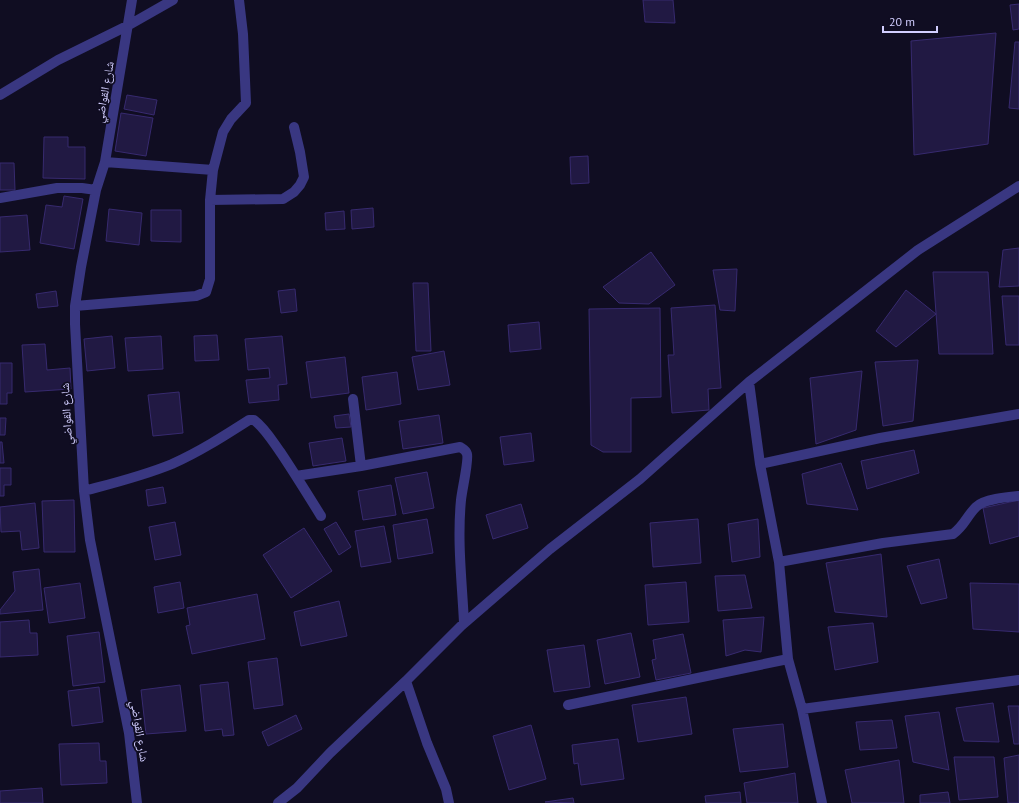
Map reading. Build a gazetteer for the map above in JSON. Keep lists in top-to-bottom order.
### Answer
{
  "streets": {
    "street": ["شارع القواضي"]
  },
  "scale_bar": "20 m"
}
